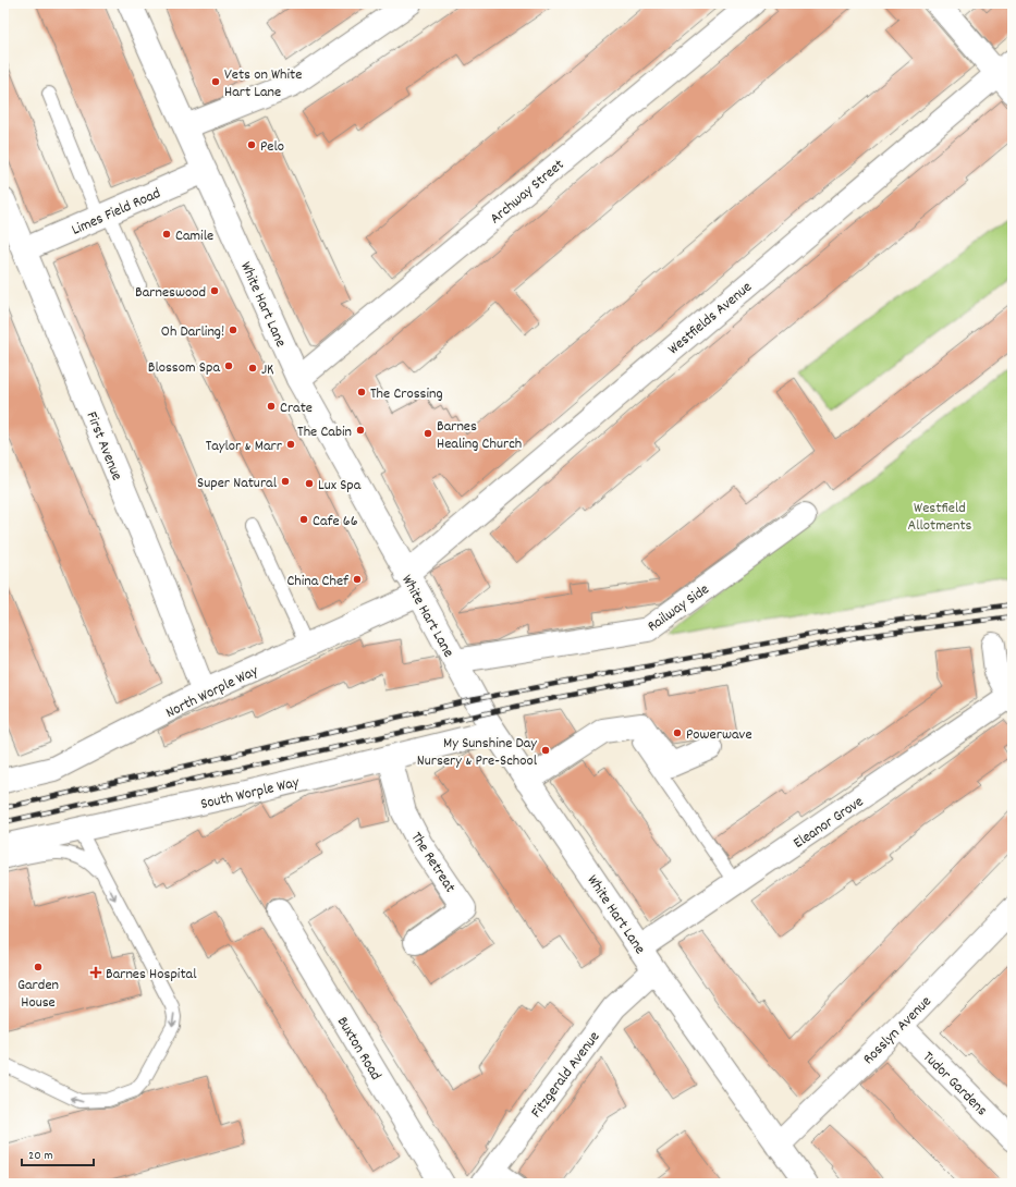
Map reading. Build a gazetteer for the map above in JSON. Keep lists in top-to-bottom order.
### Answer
{
  "streets": {
    "street": [
      "Archway Street",
      "Limes Field Road",
      "White Hart Lane",
      "Westfields Avenue",
      "First Avenue",
      "Railway Side",
      "North Worple Way",
      "South Worple Way",
      "Eleanor Grove",
      "The Retreat",
      "Rosslyn Avenue",
      "Buxton Road",
      "Fitzgerald Avenue",
      "Tudor Gardens"
    ]
  },
  "crossings": [
    ["Archway Street", "White Hart Lane"],
    ["Limes Field Road", "White Hart Lane"],
    ["Limes Field Road", "First Avenue"],
    ["White Hart Lane", "Westfields Avenue"],
    ["White Hart Lane", "Railway Side"],
    ["White Hart Lane", "North Worple Way"],
    ["White Hart Lane", "South Worple Way"],
    ["White Hart Lane", "Eleanor Grove"],
    ["White Hart Lane", "Rosslyn Avenue"],
    ["White Hart Lane", "Fitzgerald Avenue"],
    ["First Avenue", "North Worple Way"],
    ["South Worple Way", "The Retreat"],
    ["Rosslyn Avenue", "Tudor Gardens"]
  ],
  "parks": ["Westfield Allotments"],
  "places": {
    "other": [
      "Vets on White Hart Lane",
      "Pelo",
      "Camile",
      "Barneswood",
      "Oh Darling!",
      "Blossom Spa",
      "JK",
      "The Crossing",
      "Crate",
      "The Cabin",
      "Barnes Healing Church",
      "Taylor & Marr",
      "Super Natural",
      "Lux Spa",
      "Cafe 66",
      "China Chef",
      "Powerwave",
      "My Sunshine Day Nursery & Pre-School",
      "Garden House"
    ],
    "health": ["Barnes Hospital"]
  },
  "scale_bar": "20 m"
}
